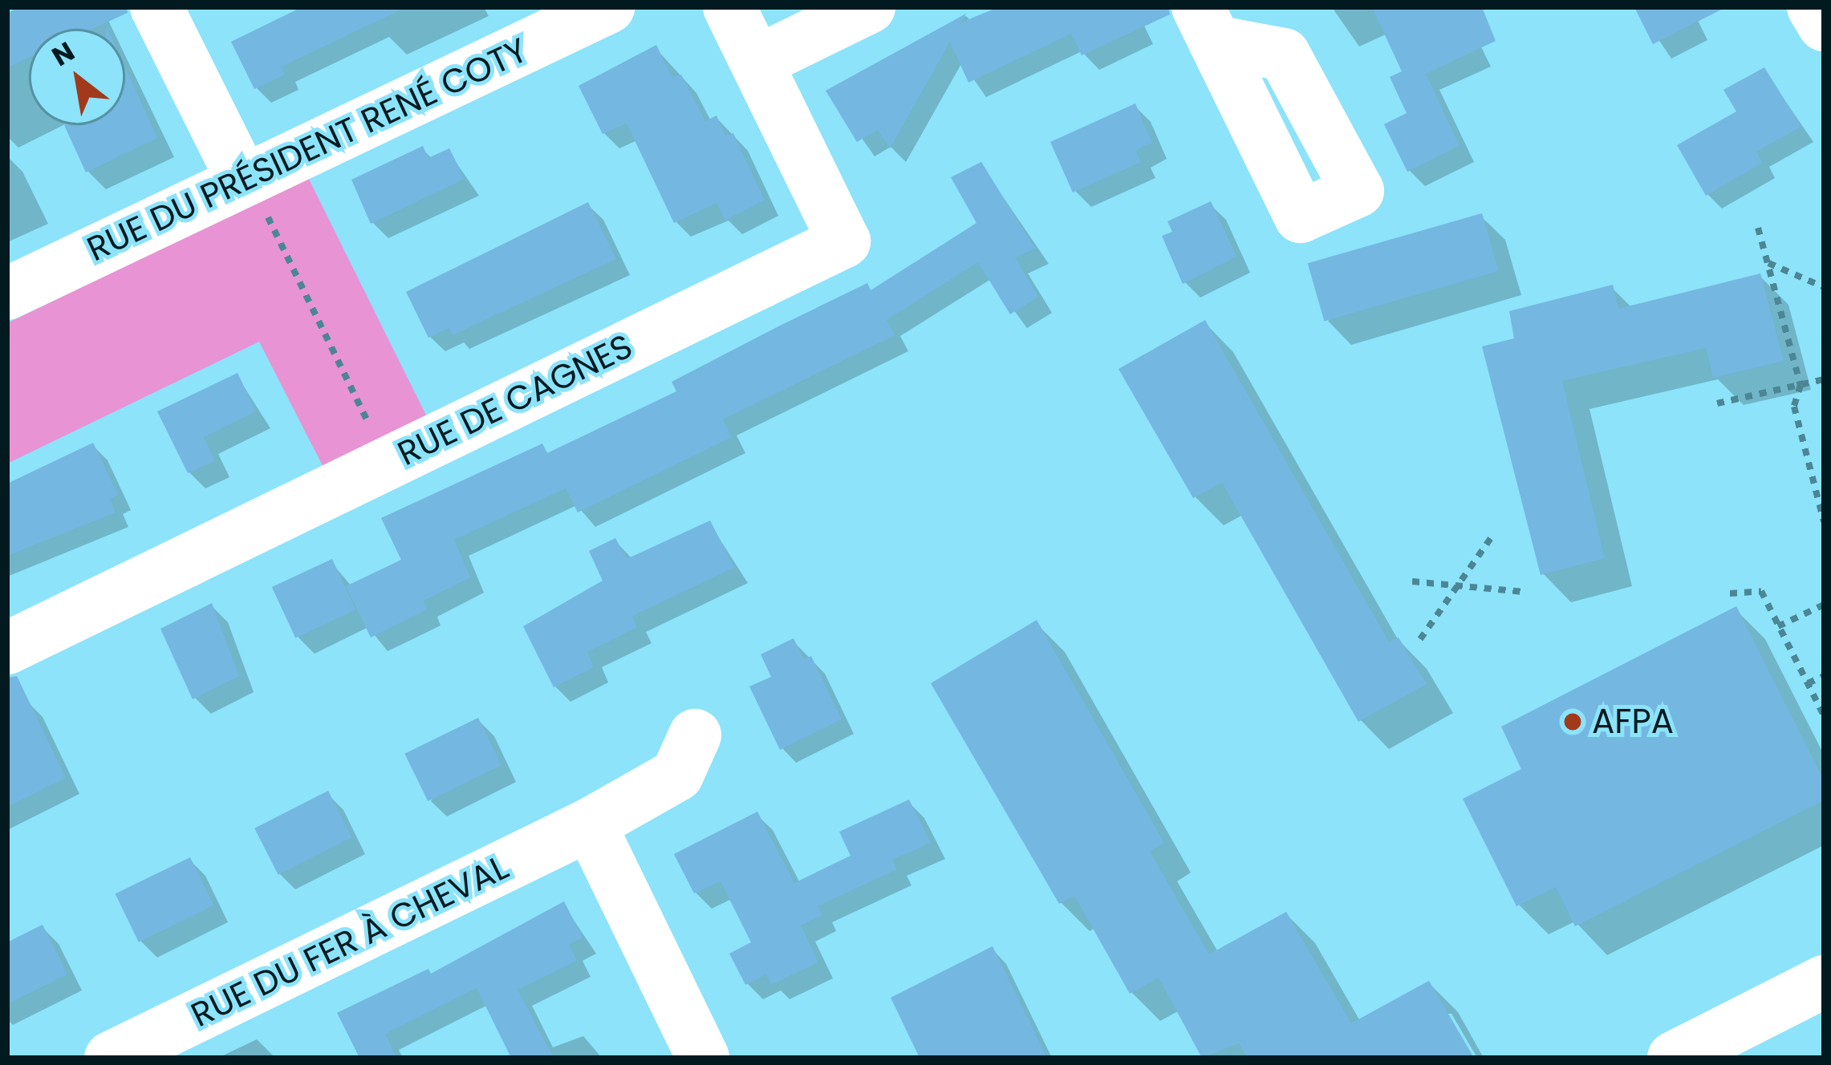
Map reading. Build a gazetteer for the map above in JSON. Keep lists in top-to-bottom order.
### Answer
{
  "streets": {
    "street": ["RUE DU PRÉSIDENT RENÉ COTY", "RUE DE CAGNES", "RUE DU FER À CHEVAL"]
  },
  "places": ["AFPA"],
  "north": "top left"
}
